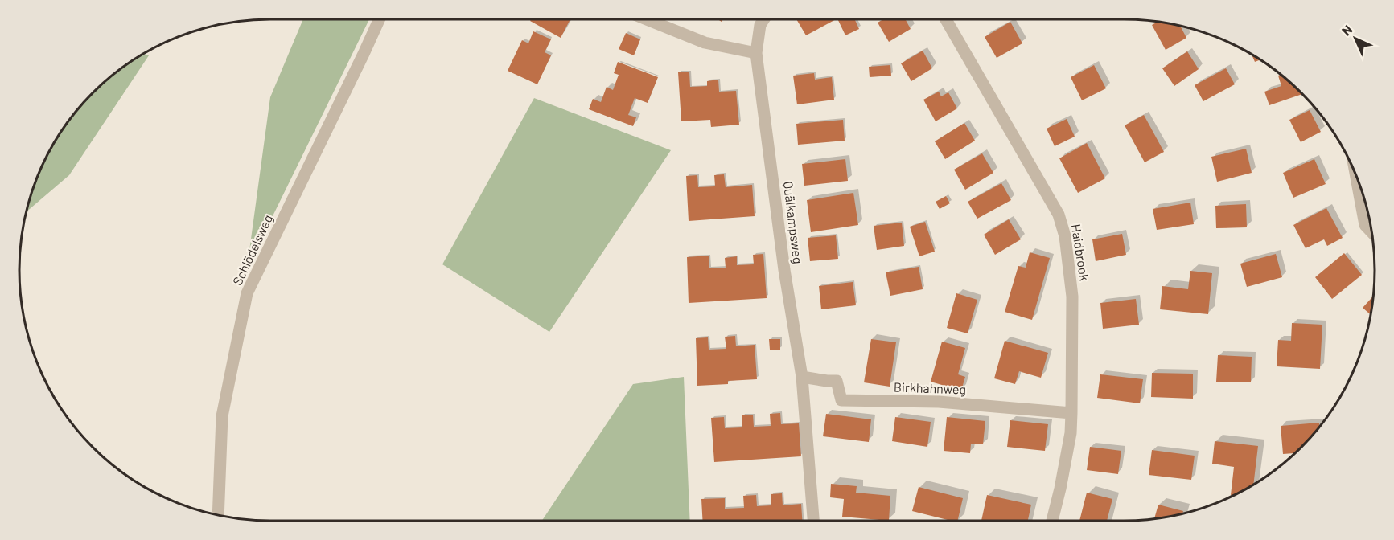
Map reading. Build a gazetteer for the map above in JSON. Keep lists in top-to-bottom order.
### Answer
{
  "streets": {
    "street": [
      "Quälkampsweg",
      "Schlödelsweg",
      "Haidbrook",
      "Birkhahnweg"
    ]
  },
  "crossings": [
    ["Quälkampsweg", "Birkhahnweg"],
    ["Haidbrook", "Birkhahnweg"]
  ],
  "north": "top left"
}
